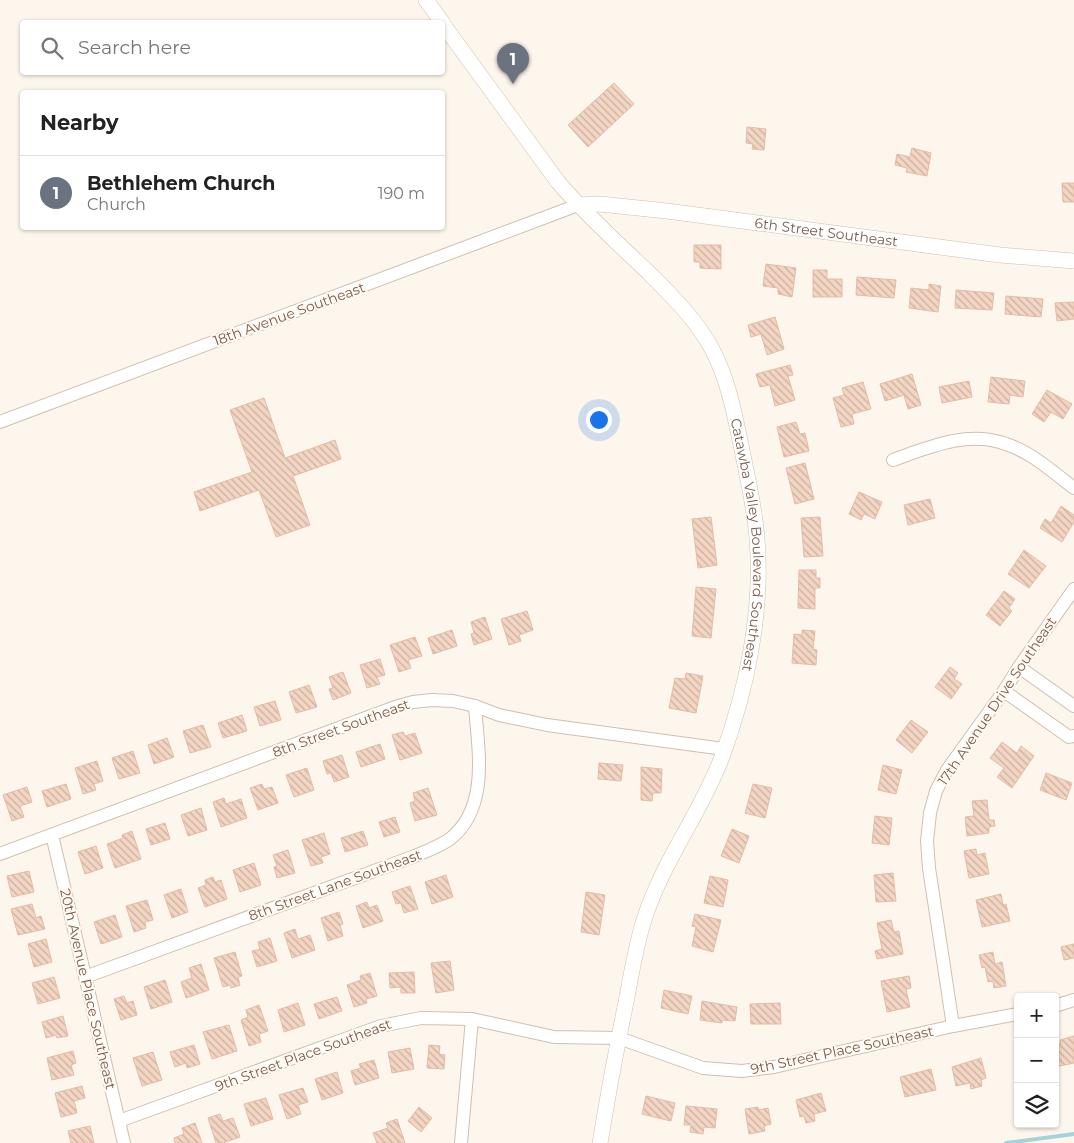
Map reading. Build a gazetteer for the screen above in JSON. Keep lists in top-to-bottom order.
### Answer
{
  "streets": {
    "street": [
      "6th Street Southeast",
      "18th Avenue Southeast",
      "Catawba Valley Boulevard Southeast",
      "17th Avenue Drive Southeast",
      "8th Street Southeast",
      "8th Street Lane Southeast",
      "20th Avenue Place Southeast",
      "9th Street Place Southeast"
    ]
  },
  "crossings": [
    ["6th Street Southeast", "18th Avenue Southeast"],
    ["6th Street Southeast", "Catawba Valley Boulevard Southeast"],
    ["18th Avenue Southeast", "Catawba Valley Boulevard Southeast"],
    ["Catawba Valley Boulevard Southeast", "8th Street Southeast"],
    ["Catawba Valley Boulevard Southeast", "9th Street Place Southeast"],
    ["17th Avenue Drive Southeast", "9th Street Place Southeast"],
    ["8th Street Southeast", "8th Street Lane Southeast"],
    ["8th Street Southeast", "20th Avenue Place Southeast"],
    ["8th Street Lane Southeast", "20th Avenue Place Southeast"],
    ["20th Avenue Place Southeast", "9th Street Place Southeast"]
  ],
  "page": {
    "search": "Search here",
    "pins": "1",
    "heading": "Nearby",
    "list": [
      {
        "mark": "1",
        "name": "Bethlehem Church",
        "note": "Church",
        "value": "190 m"
      }
    ],
    "map_buttons": ["+", "−"]
  }
}
